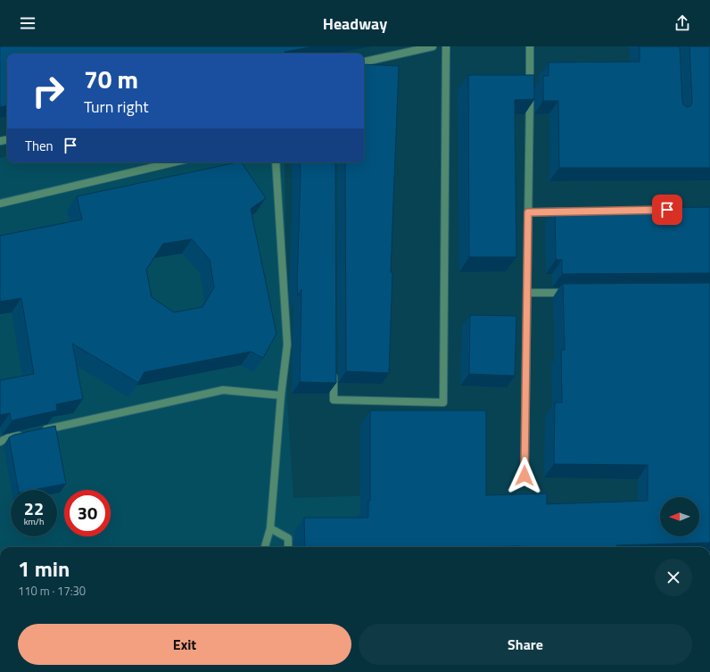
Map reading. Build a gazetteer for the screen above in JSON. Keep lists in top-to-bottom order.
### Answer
{
  "north": "left",
  "page": {
    "header": "Headway",
    "turn": ["70 m", "Turn right"],
    "then": "Then",
    "speed": "22 km/h",
    "limit": "30",
    "heading": ["1 min", "110 m · 17:30"],
    "buttons": ["Exit", "Share"]
  }
}
